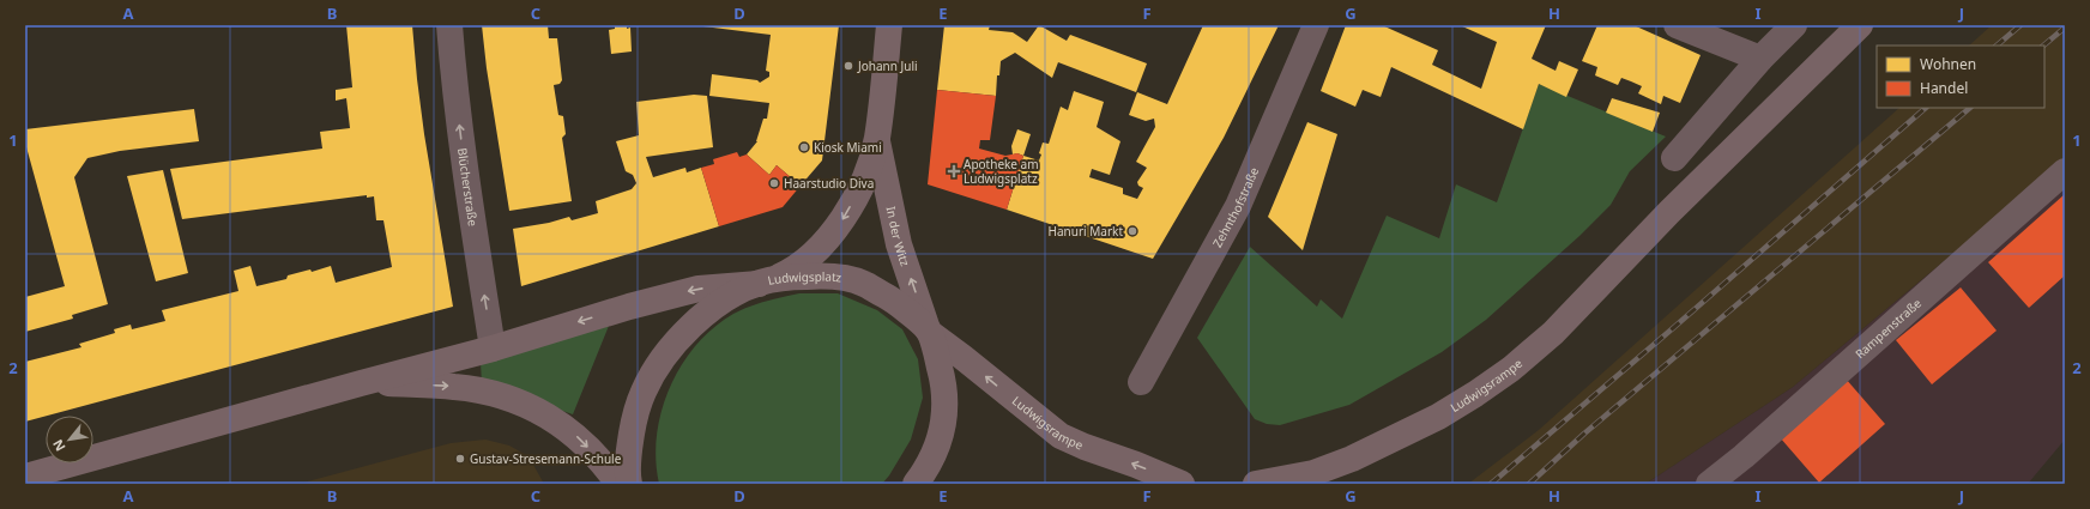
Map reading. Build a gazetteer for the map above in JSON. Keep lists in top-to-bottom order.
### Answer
{
  "streets": {
    "main road": ["In der Witz", "Ludwigsplatz", "Ludwigsrampe"],
    "street": ["Blücherstraße", "Zehnthofstraße", "Rampenstraße"]
  },
  "crossings": [
    ["In der Witz", "Ludwigsplatz"],
    ["In der Witz", "Ludwigsrampe"],
    ["Ludwigsplatz", "Ludwigsrampe"]
  ],
  "one_way": ["Blücherstraße"],
  "places": {
    "other": [
      "Johann Juli",
      "Kiosk Miami",
      "Haarstudio Diva",
      "Hanuri Markt",
      "Gustav-Stresemann-Schule"
    ],
    "health": ["Apotheke am Ludwigsplatz"]
  },
  "legend": ["Wohnen", "Handel"],
  "north": "bottom left",
  "grid": {
    "columns": [
      "A",
      "B",
      "C",
      "D",
      "E",
      "F",
      "G",
      "H",
      "I",
      "J"
    ],
    "rows": ["1", "2"]
  }
}
